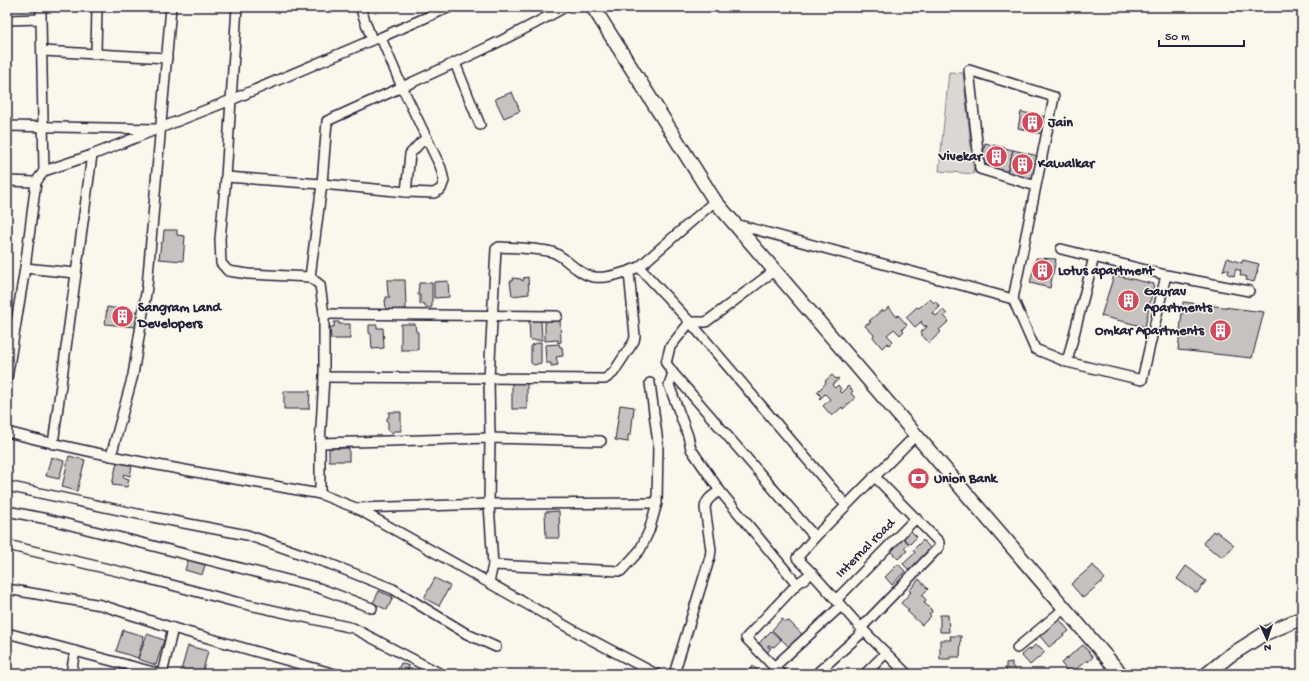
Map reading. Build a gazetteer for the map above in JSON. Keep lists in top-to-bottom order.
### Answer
{
  "streets": {
    "street": ["Internal road"]
  },
  "places": {
    "building": [
      "Jain",
      "Vivekar",
      "Kawalkar",
      "Lotus apartment",
      "Gaurav Apartments",
      "Sangram Land Developers",
      "Omkar Apartments"
    ],
    "bank": ["Union Bank"]
  },
  "scale_bar": "50 m",
  "north": "bottom"
}
